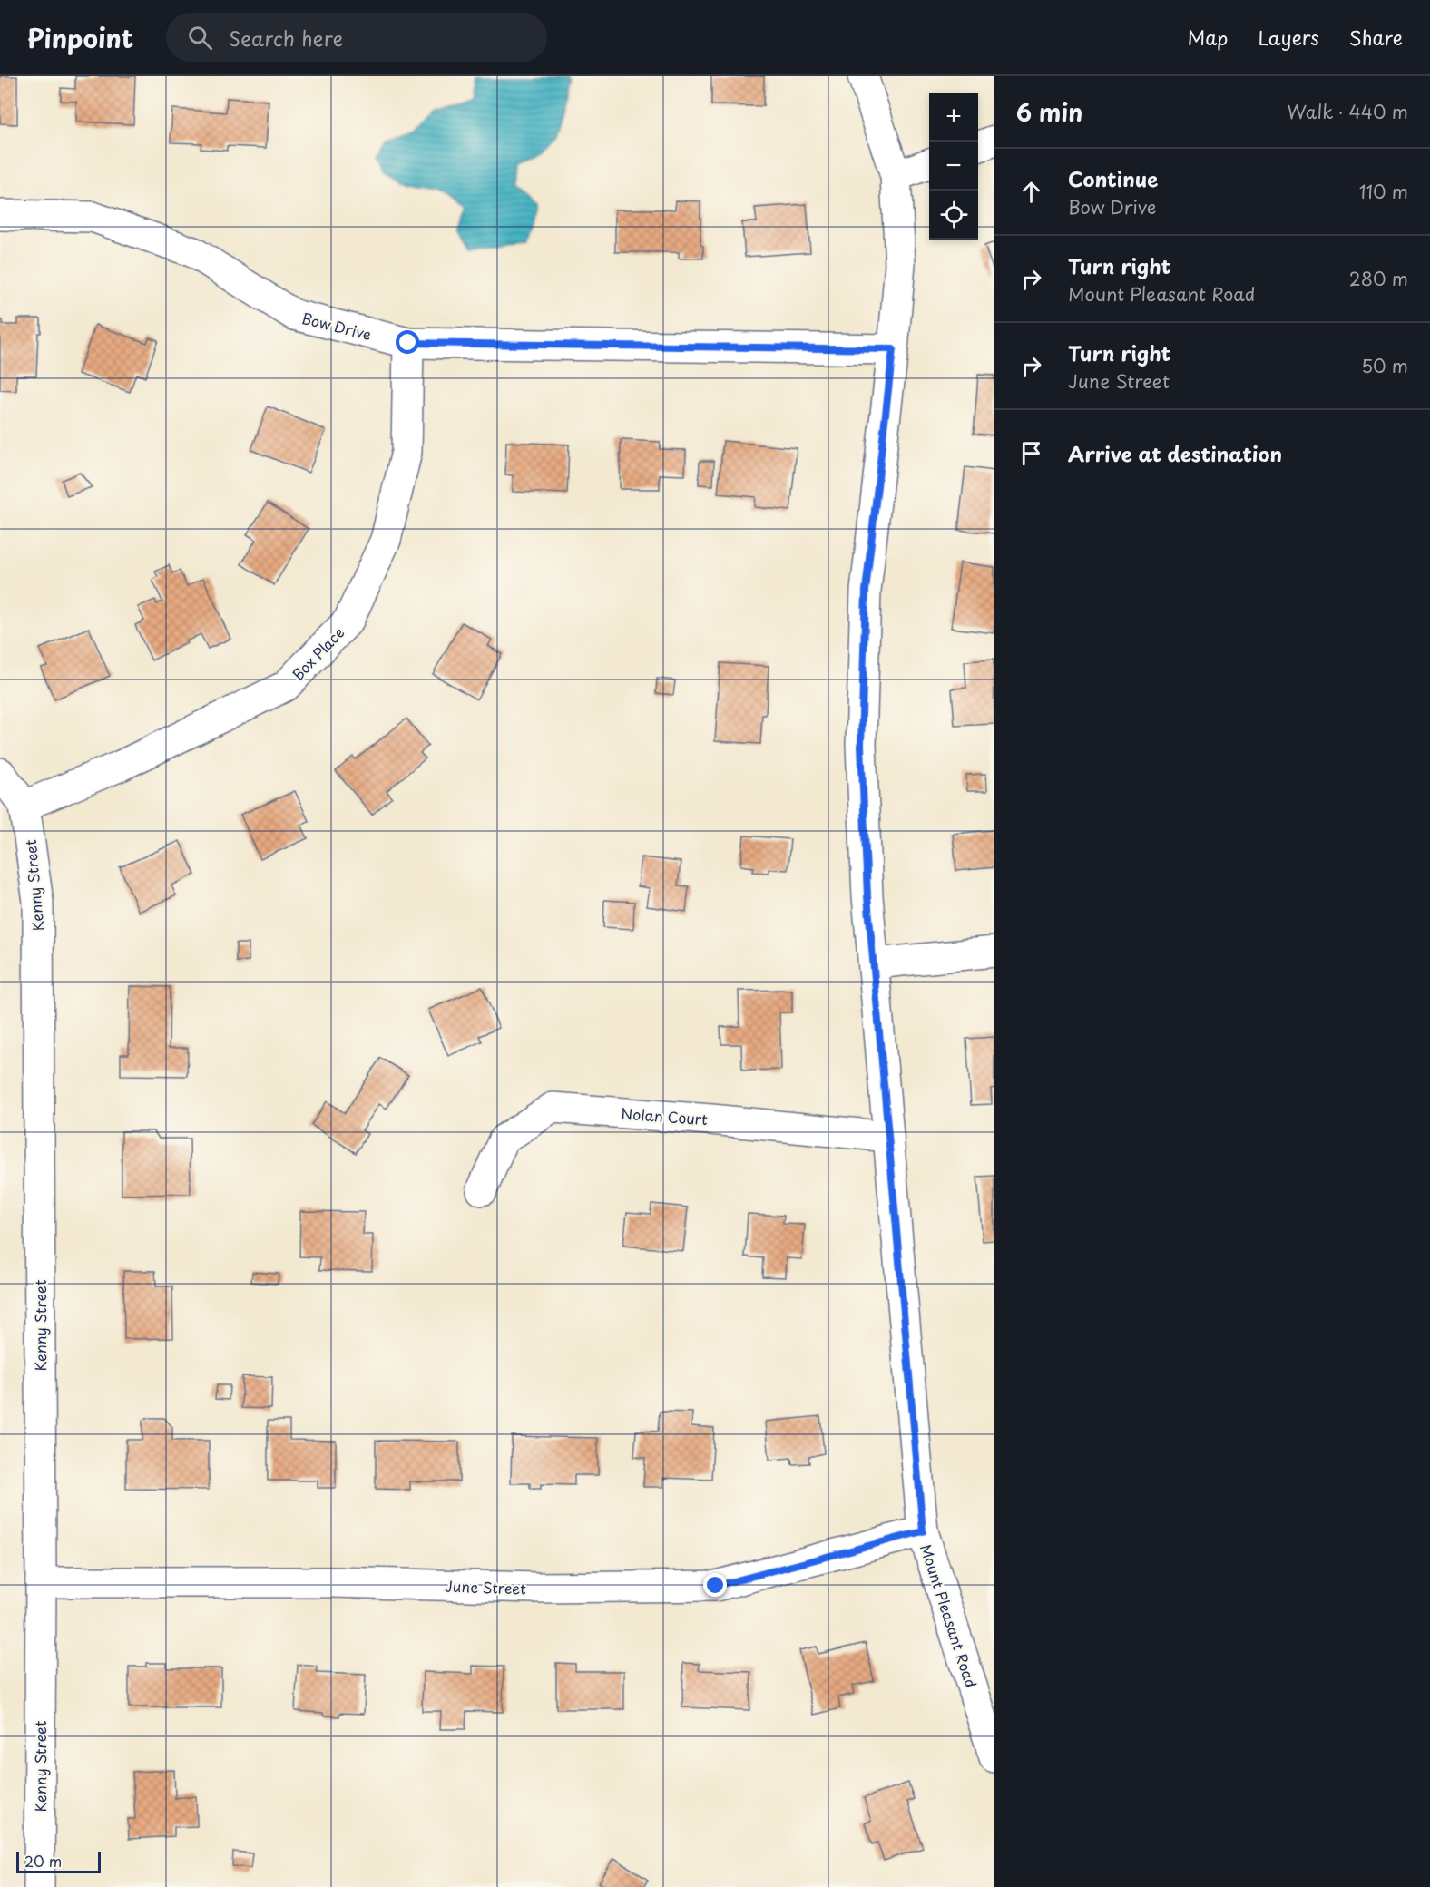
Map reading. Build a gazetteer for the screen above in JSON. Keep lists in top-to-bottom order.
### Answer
{
  "streets": {
    "street": [
      "Bow Drive",
      "Box Place",
      "Kenny Street",
      "Nolan Court",
      "June Street",
      "Mount Pleasant Road"
    ]
  },
  "crossings": [
    ["Bow Drive", "Box Place"],
    ["Bow Drive", "Mount Pleasant Road"],
    ["Box Place", "Kenny Street"],
    ["Kenny Street", "June Street"],
    ["Nolan Court", "Mount Pleasant Road"],
    ["June Street", "Mount Pleasant Road"]
  ],
  "scale_bar": "20 m",
  "page": {
    "header": "Pinpoint",
    "search": "Search here",
    "nav": ["Map", "Layers", "Share"],
    "heading": ["6 min", "Walk · 440 m"],
    "map_buttons": ["+", "−"],
    "list": [
      ["Continue", "Bow Drive", "110 m"],
      ["Turn right", "Mount Pleasant Road", "280 m"],
      ["Turn right", "June Street", "50 m"],
      "Arrive at destination"
    ],
    "scale": "20 m"
  }
}
